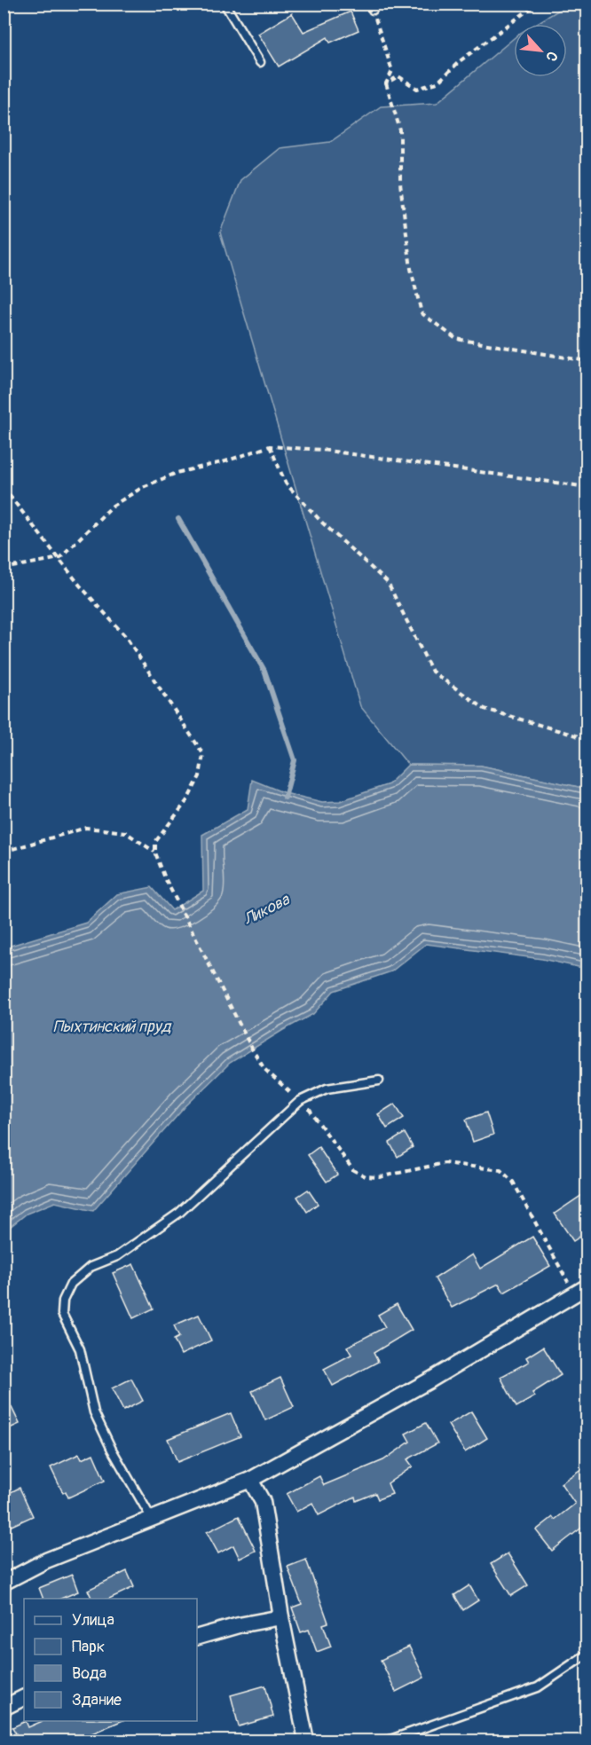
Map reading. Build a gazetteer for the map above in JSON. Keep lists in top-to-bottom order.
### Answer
{
  "water": ["Ликова", "Пыхтинский пруд"],
  "legend": [
    "Улица",
    "Парк",
    "Вода",
    "Здание"
  ],
  "north": "bottom right"
}
